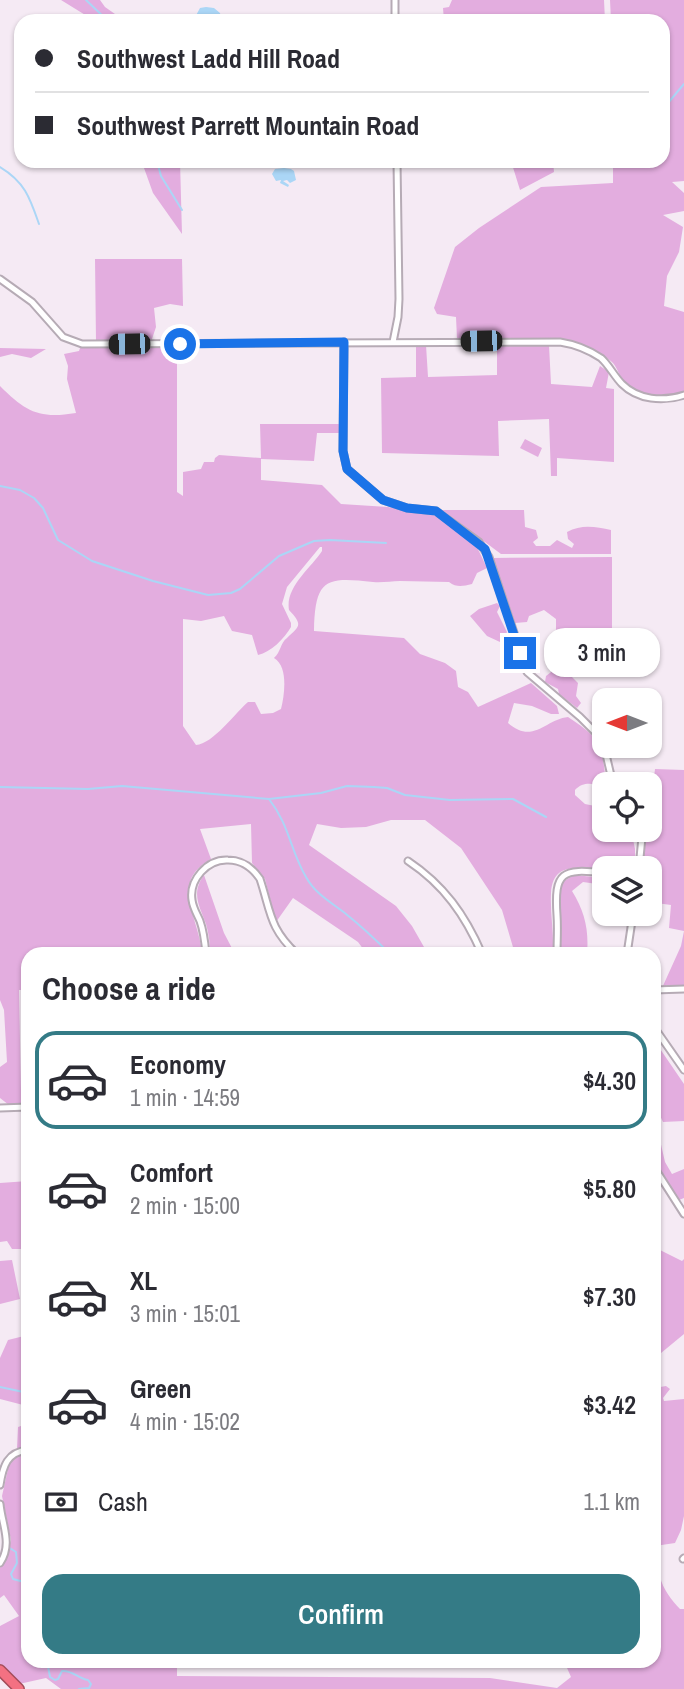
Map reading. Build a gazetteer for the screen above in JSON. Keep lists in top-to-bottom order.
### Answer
{
  "north": "left",
  "page": {
    "banner": ["Southwest Ladd Hill Road", "Southwest Parrett Mountain Road"],
    "bubble": "3 min",
    "heading": "Choose a ride",
    "list": [
      {
        "name": "Economy",
        "note": "1 min · 14:59",
        "value": "$4.30"
      },
      {
        "name": "Comfort",
        "note": "2 min · 15:00",
        "value": "$5.80"
      },
      {
        "name": "XL",
        "note": "3 min · 15:01",
        "value": "$7.30"
      },
      {
        "name": "Green",
        "note": "4 min · 15:02",
        "value": "$3.42"
      }
    ],
    "pay": ["Cash", "1.1 km"],
    "buttons": "Confirm"
  }
}
